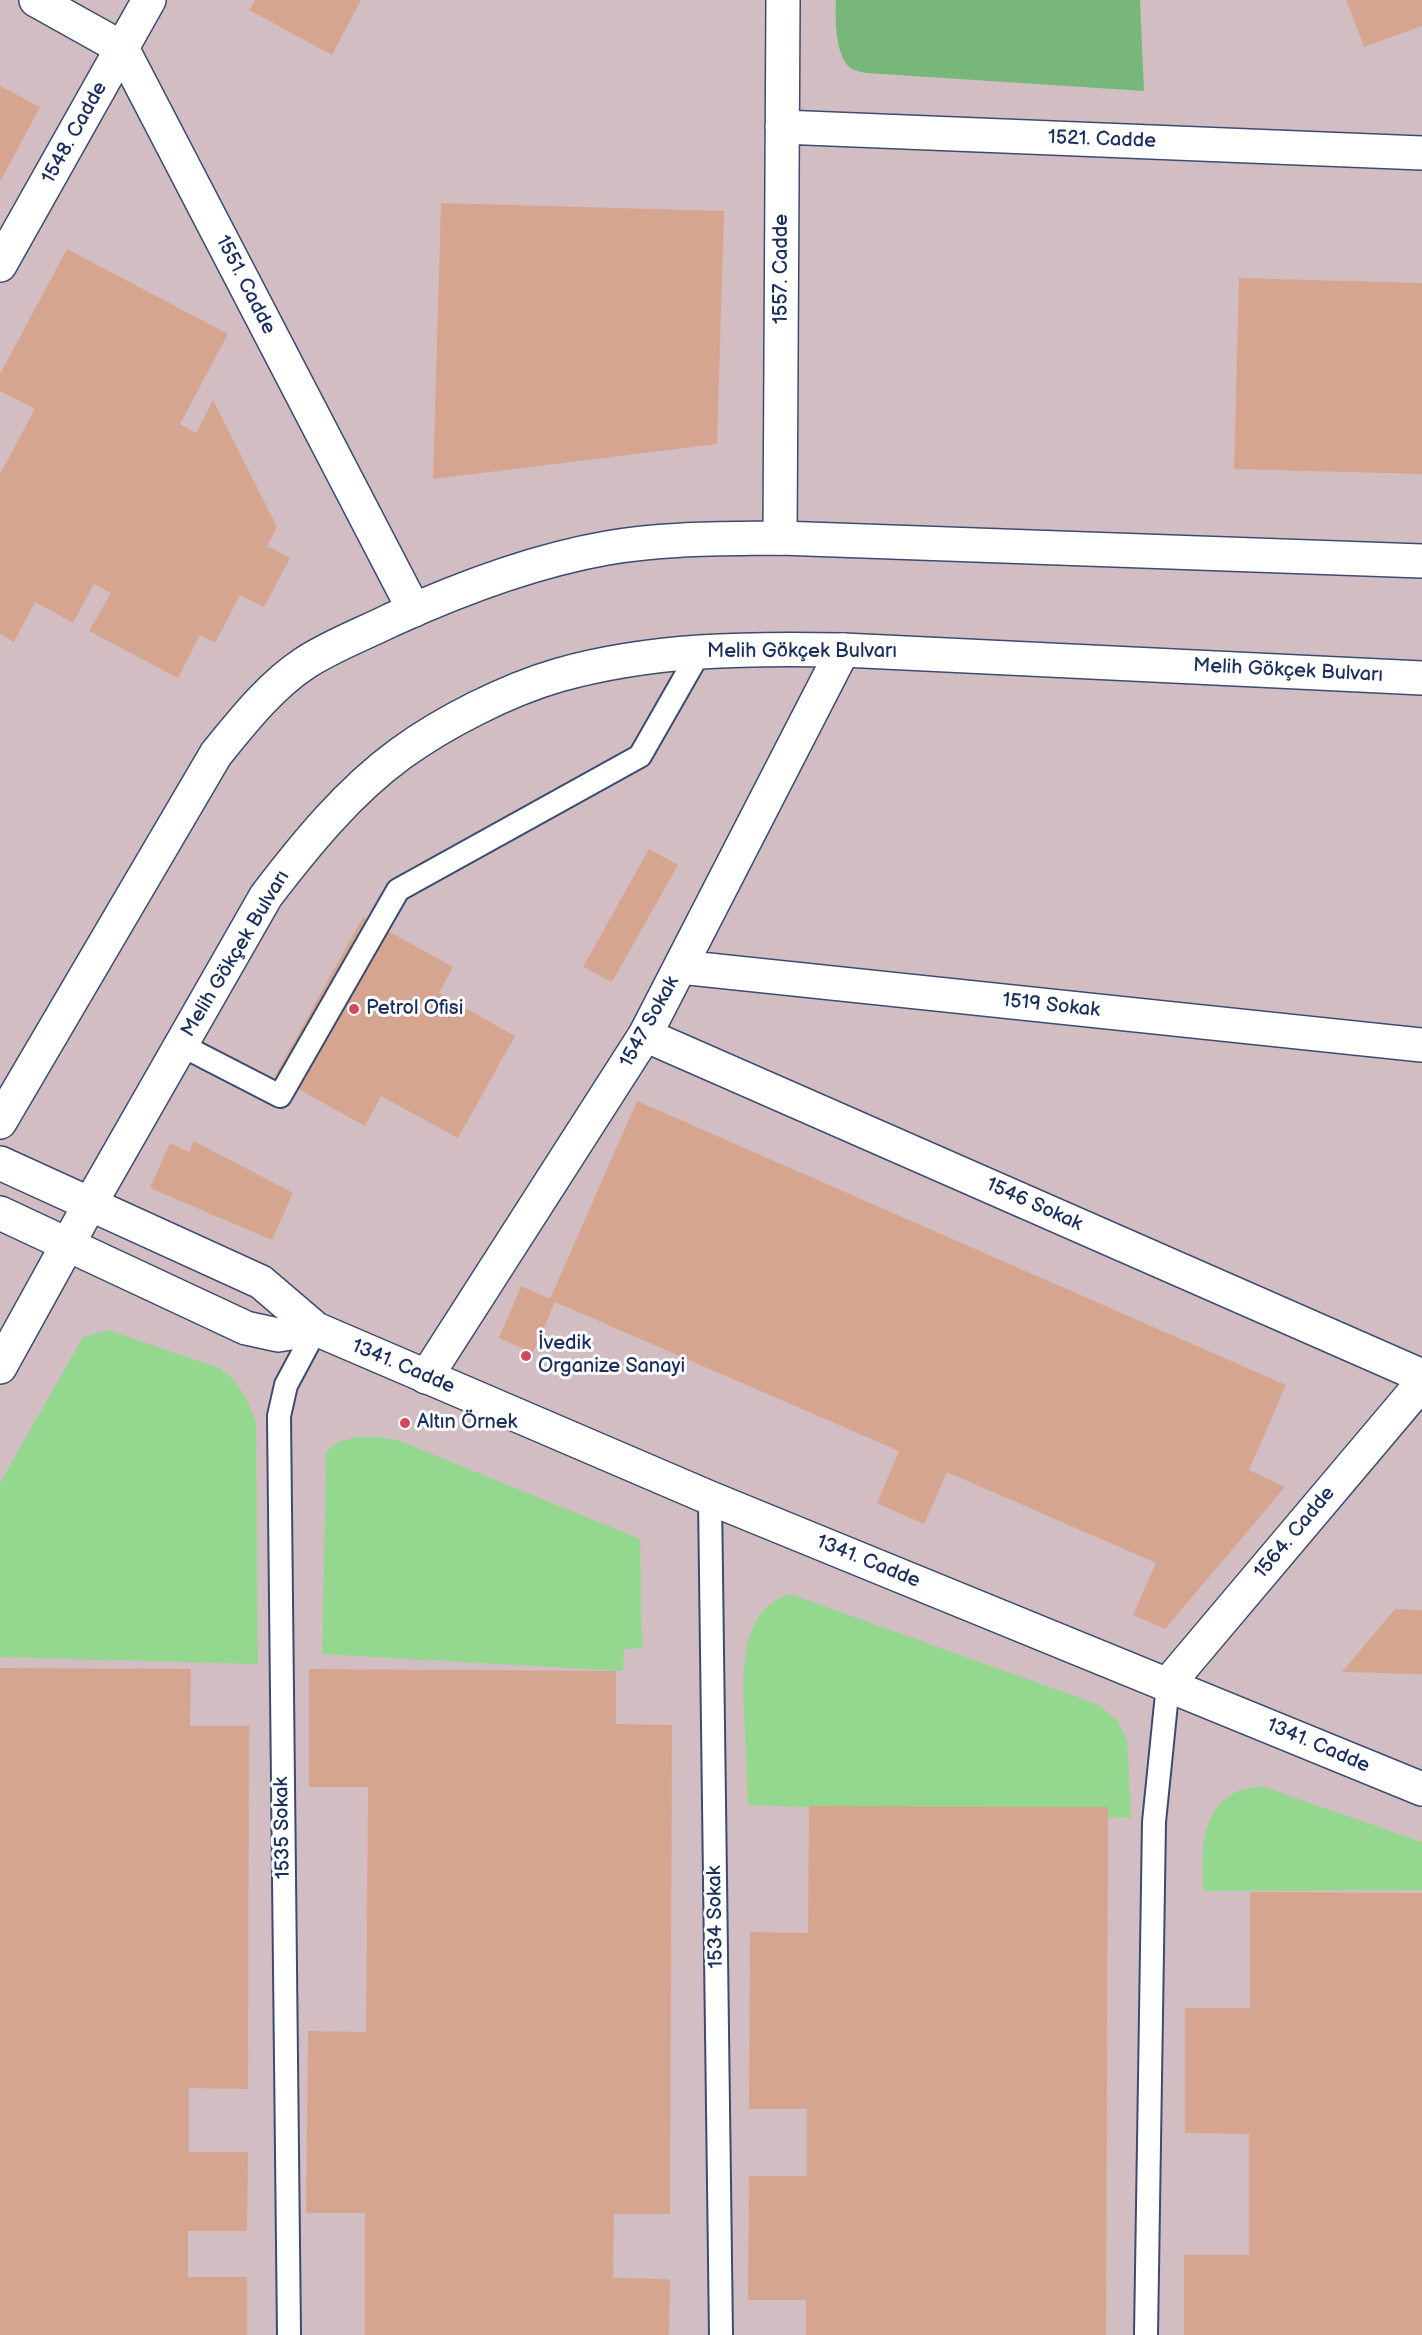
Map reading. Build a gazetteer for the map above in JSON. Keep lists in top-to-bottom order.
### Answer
{
  "streets": {
    "street": [
      "1548. Cadde",
      "1521. Cadde",
      "1557. Cadde",
      "1551. Cadde",
      "Melih Gökçek Bulvarı",
      "1519 Sokak",
      "1547 Sokak",
      "1546 Sokak",
      "1341. Cadde",
      "1564. Cadde"
    ],
    "lane": ["1535 Sokak", "1534 Sokak"]
  },
  "crossings": [
    ["1548. Cadde", "1551. Cadde"],
    ["1521. Cadde", "1557. Cadde"],
    ["Melih Gökçek Bulvarı", "1547 Sokak"],
    ["Melih Gökçek Bulvarı", "1341. Cadde"],
    ["1519 Sokak", "1547 Sokak"],
    ["1547 Sokak", "1546 Sokak"],
    ["1547 Sokak", "1341. Cadde"],
    ["1341. Cadde", "1564. Cadde"],
    ["1341. Cadde", "1535 Sokak"],
    ["1341. Cadde", "1534 Sokak"]
  ],
  "places": ["Petrol Ofisi", "İvedik Organize Sanayi", "Altın Örnek"]
}
